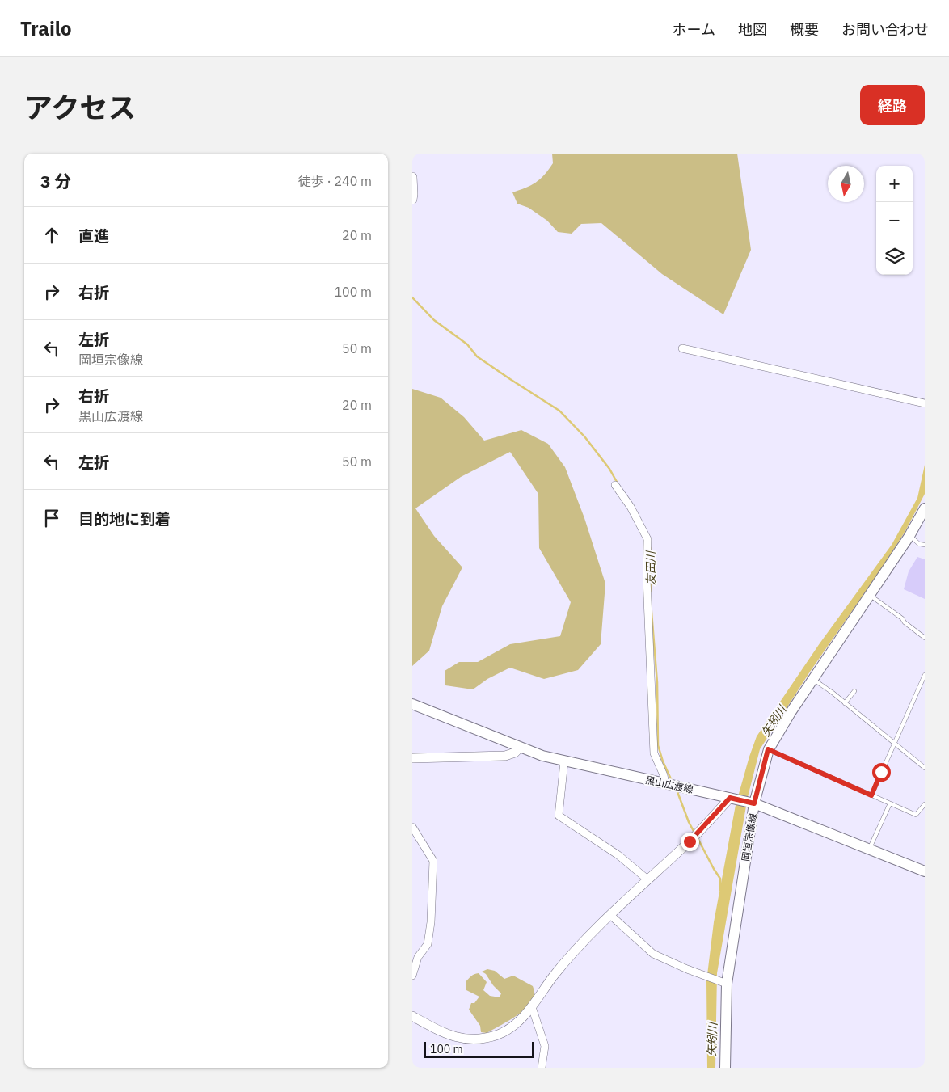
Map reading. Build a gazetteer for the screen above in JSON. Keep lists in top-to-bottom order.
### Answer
{
  "streets": {
    "main road": ["黒山広渡線", "岡垣宗像線"]
  },
  "crossings": [
    ["黒山広渡線", "岡垣宗像線"]
  ],
  "water": ["友田川", "矢矧川"],
  "scale_bar": "100 m",
  "north": "bottom",
  "page": {
    "header": "Trailo",
    "nav": [
      "ホーム",
      "地図",
      "概要",
      "お問い合わせ"
    ],
    "title": "アクセス",
    "buttons": "経路",
    "heading": ["3 分", "徒歩 · 240 m"],
    "map_buttons": ["+", "−"],
    "list": [
      ["直進", "20 m"],
      ["右折", "100 m"],
      ["左折", "岡垣宗像線", "50 m"],
      ["右折", "黒山広渡線", "20 m"],
      ["左折", "50 m"],
      "目的地に到着"
    ],
    "scale": "100 m"
  }
}
